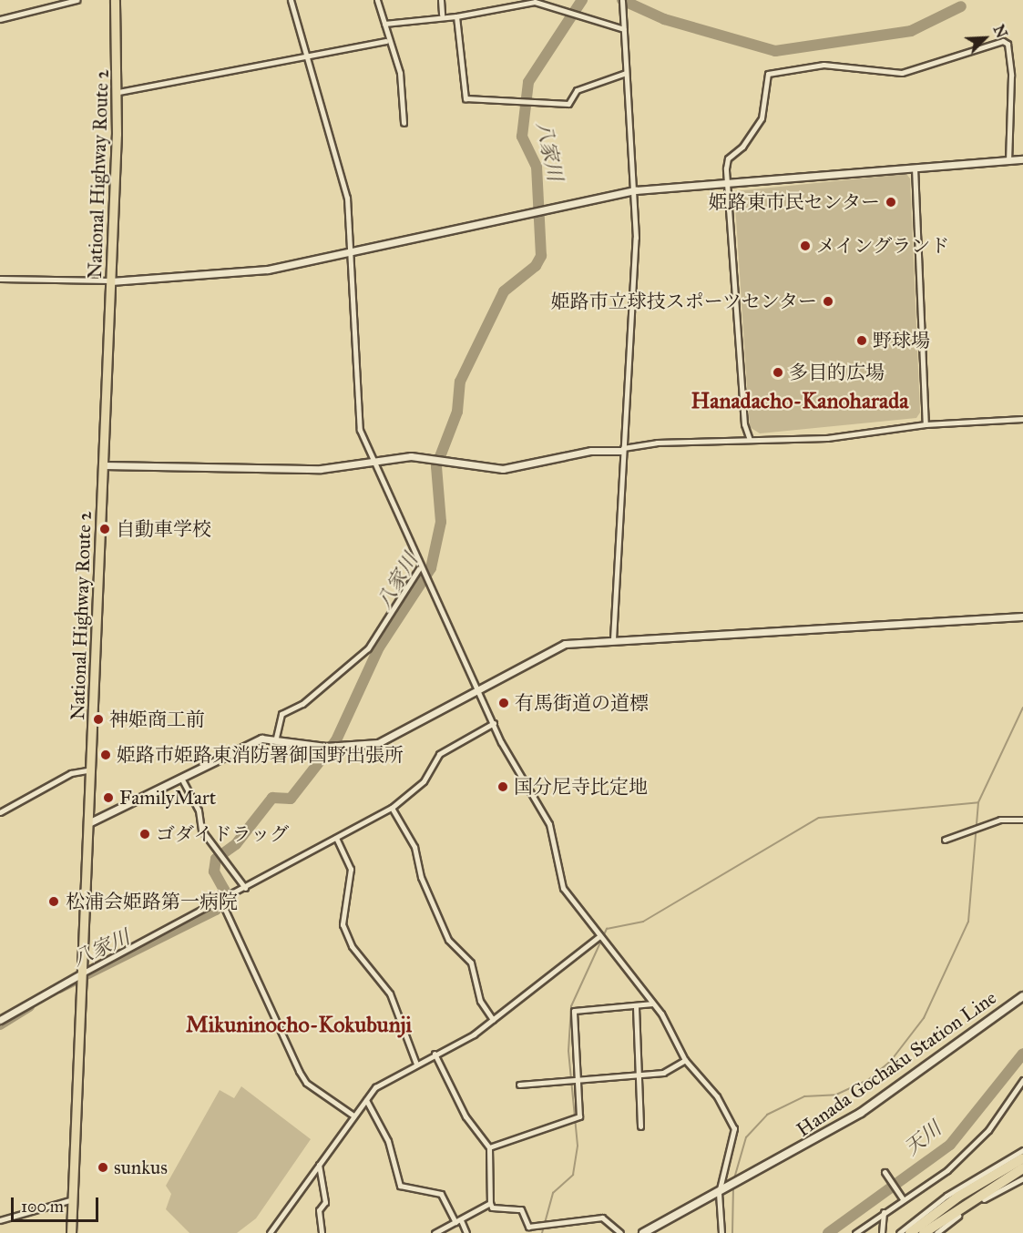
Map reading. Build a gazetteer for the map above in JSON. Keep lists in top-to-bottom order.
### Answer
{
  "streets": {
    "highway": ["National Highway Route 2"],
    "main road": ["Hanada Gochaku Station Line"]
  },
  "districts": ["Hanadacho-Kanoharada", "Mikuninocho-Kokubunji"],
  "water": ["八家川", "天川"],
  "places": [
    "姫路東市民センター",
    "メイングランド",
    "姫路市立球技スポーツセンター",
    "野球場",
    "多目的広場",
    "自動車学校",
    "有馬街道の道標",
    "神姫商工前",
    "姫路市姫路東消防署御国野出張所",
    "国分尼寺比定地",
    "FamilyMart",
    "ゴダイドラッグ",
    "松浦会姫路第一病院",
    "sunkus"
  ],
  "scale_bar": "100 m",
  "north": "top right"
}
